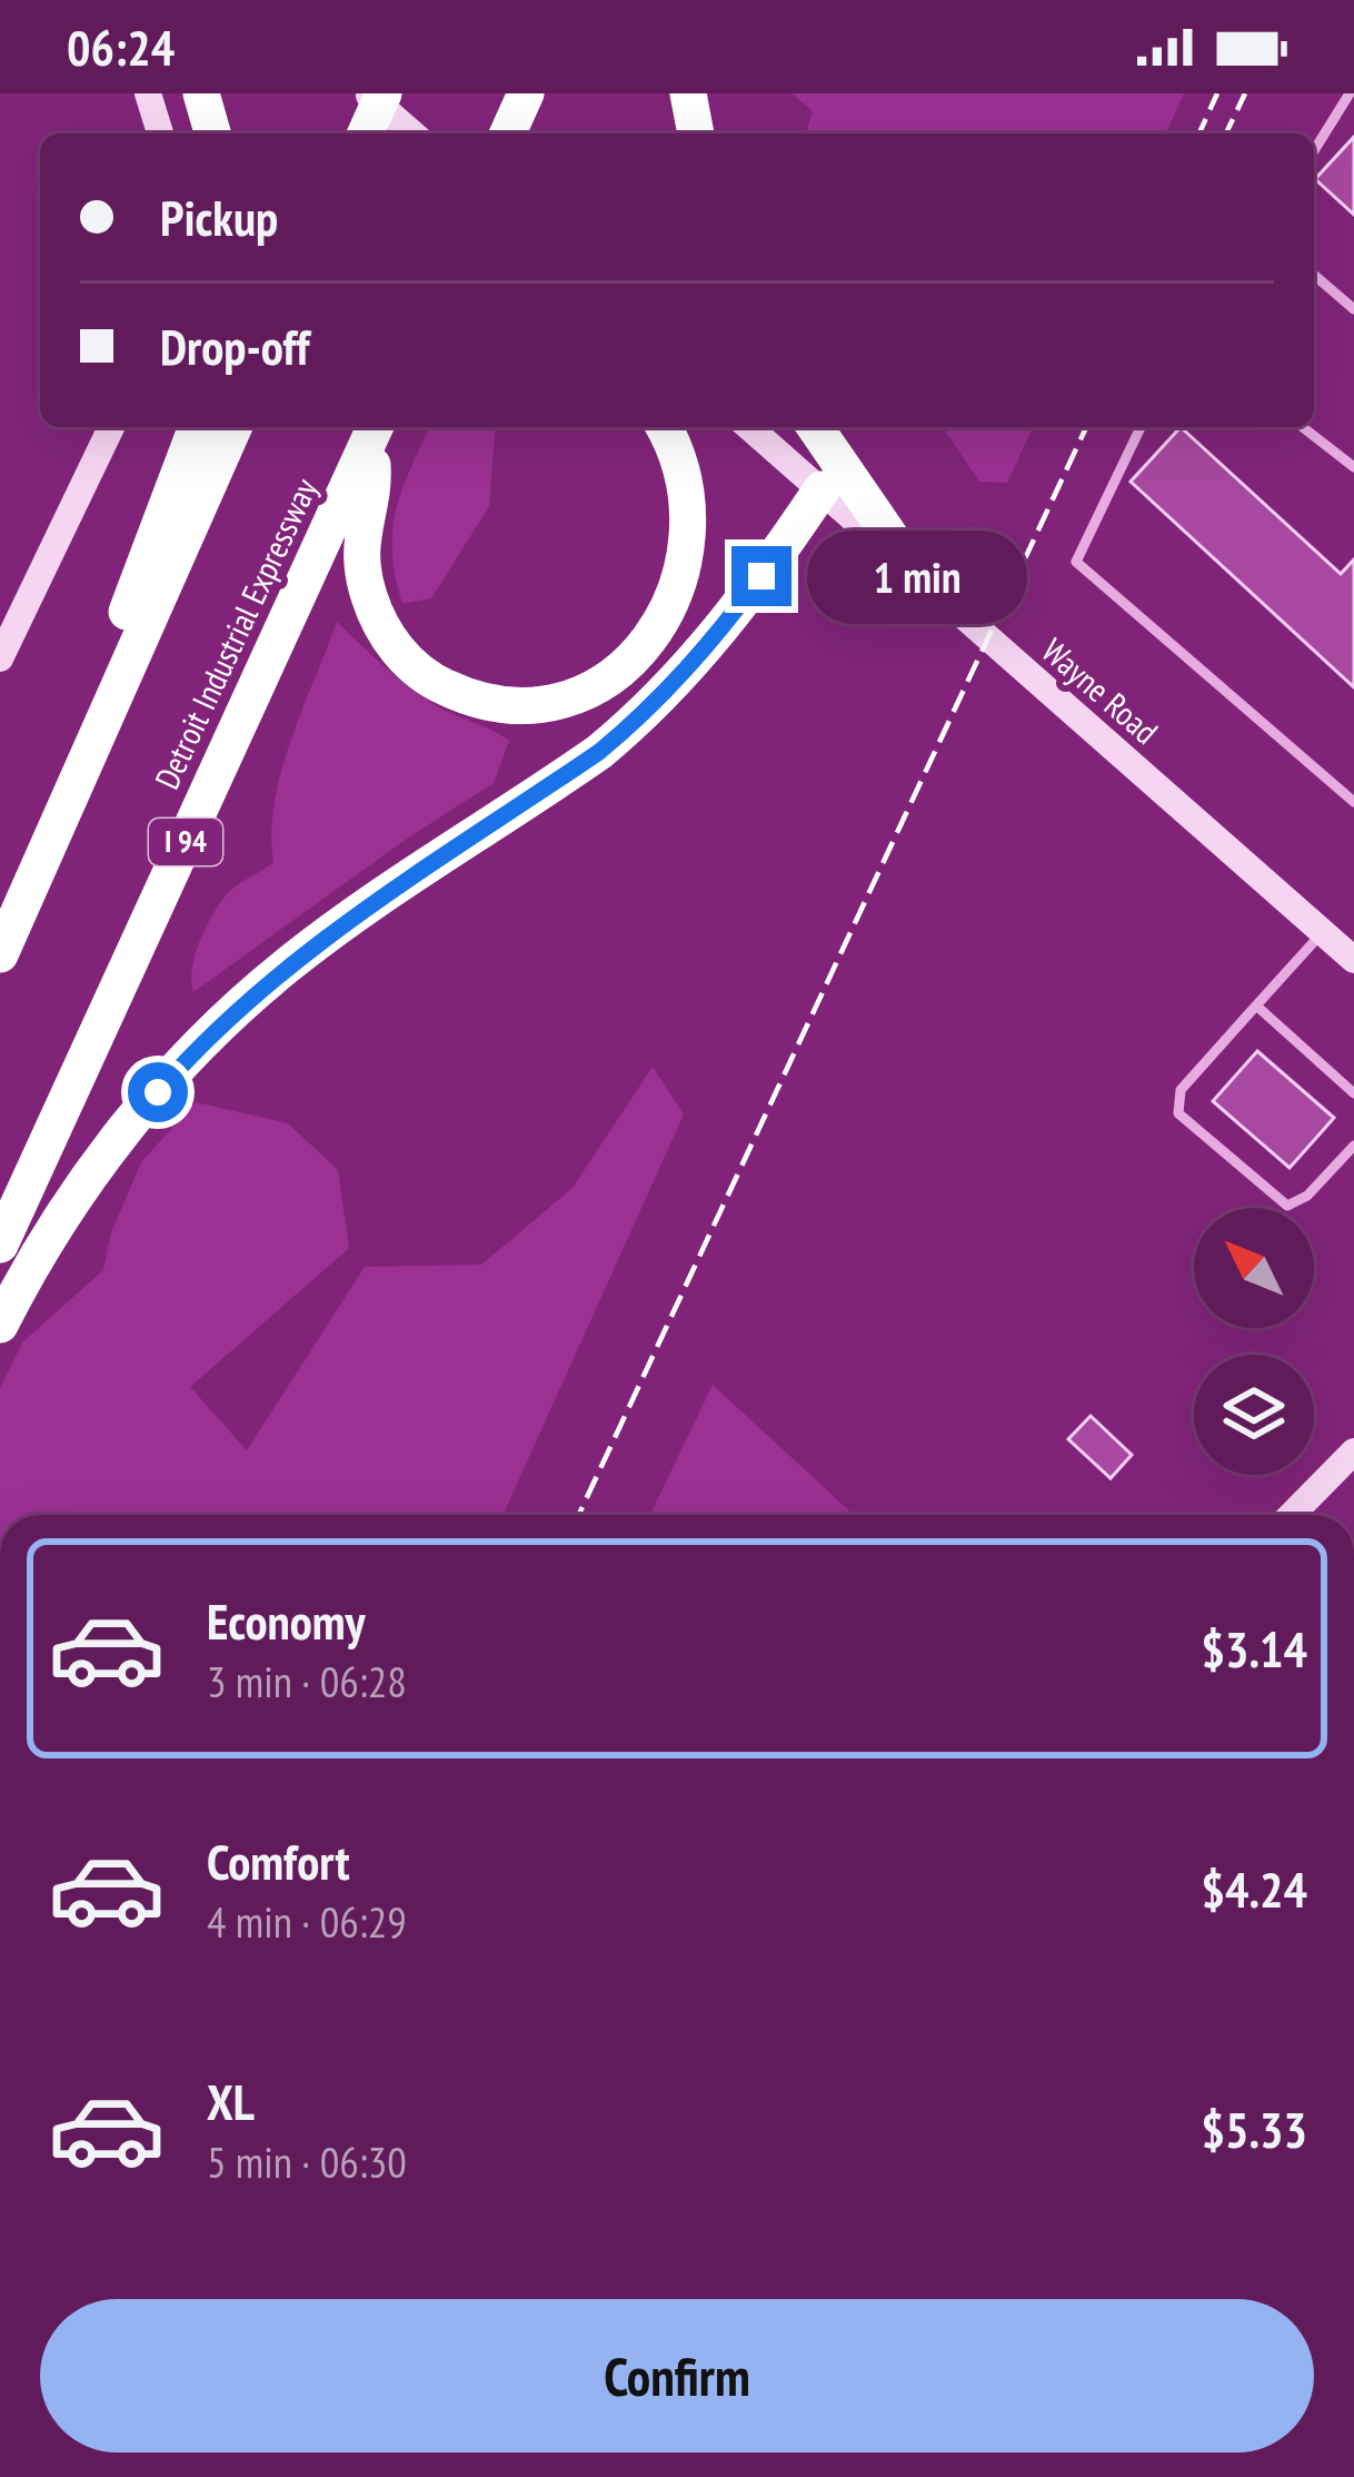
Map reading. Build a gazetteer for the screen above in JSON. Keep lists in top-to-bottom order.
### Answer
{
  "streets": {
    "highway": ["Detroit Industrial Expressway", "I 94"],
    "main road": ["Wayne Road"]
  },
  "north": "top left",
  "page": {
    "status": "06:24",
    "banner": ["Pickup", "Drop-off"],
    "bubble": "1 min",
    "list": [
      {
        "name": "Economy",
        "note": "3 min · 06:28",
        "value": "$3.14"
      },
      {
        "name": "Comfort",
        "note": "4 min · 06:29",
        "value": "$4.24"
      },
      {
        "name": "XL",
        "note": "5 min · 06:30",
        "value": "$5.33"
      }
    ],
    "buttons": "Confirm"
  }
}
